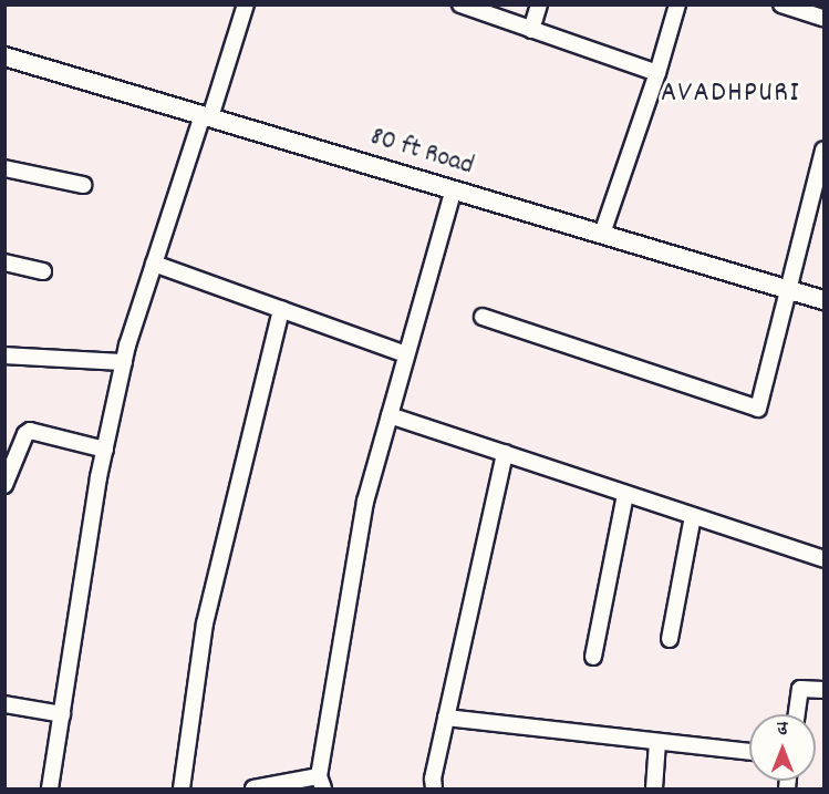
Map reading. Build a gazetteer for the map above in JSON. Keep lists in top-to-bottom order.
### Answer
{
  "streets": {
    "street": ["80 ft Road"]
  },
  "districts": ["AVADHPURI"],
  "north": "top"
}
